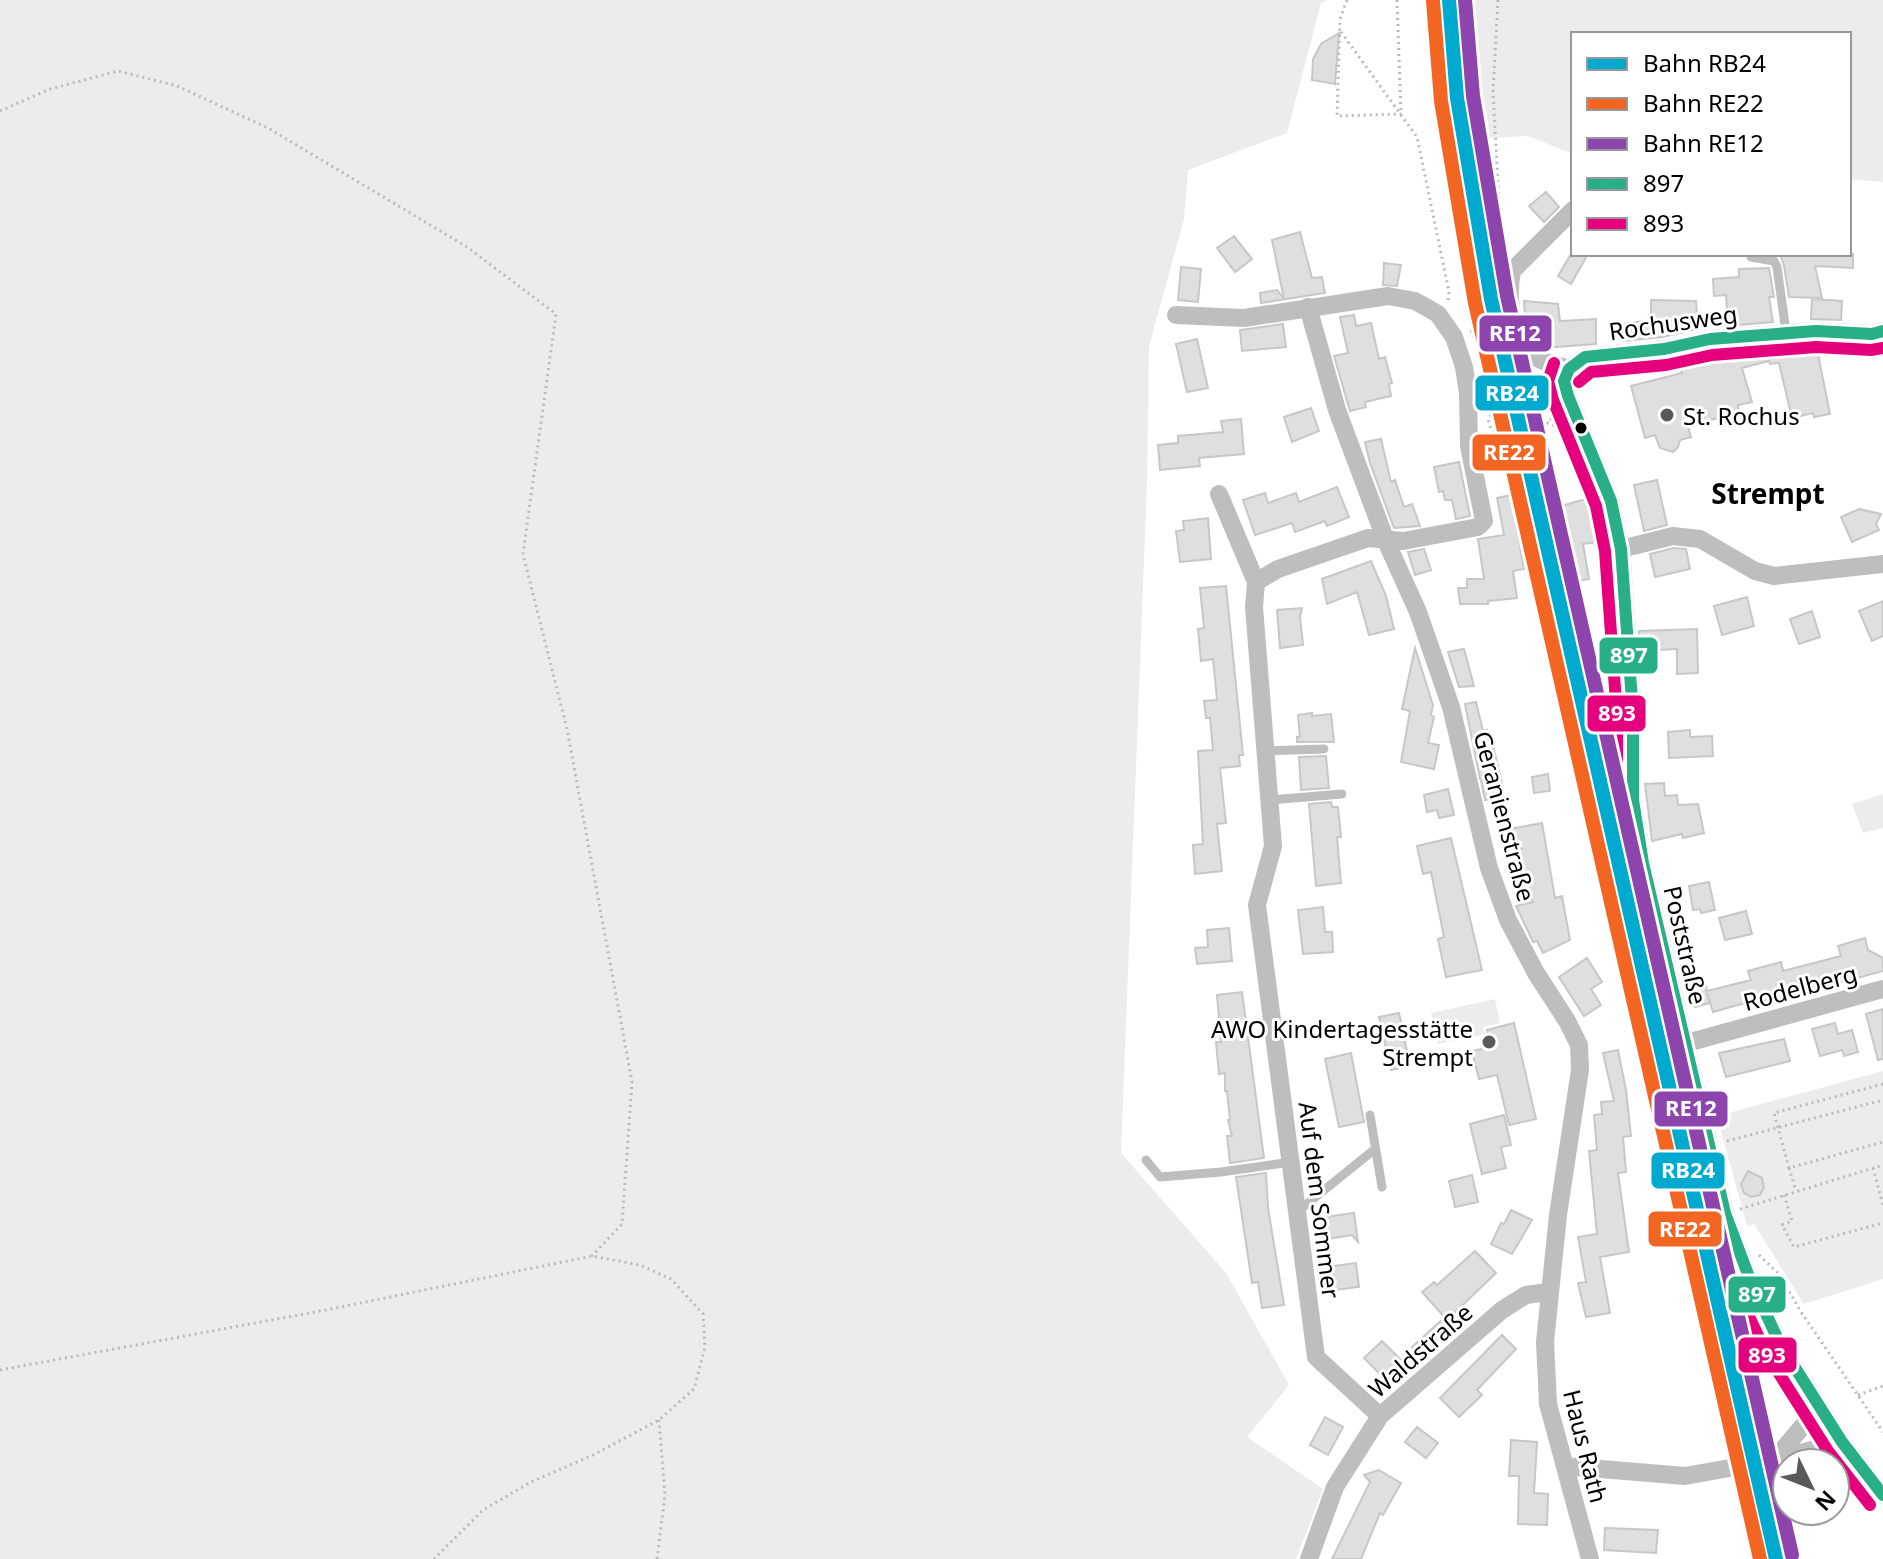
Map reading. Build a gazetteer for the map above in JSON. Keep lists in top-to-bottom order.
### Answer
{
  "streets": {
    "street": [
      "Rochusweg",
      "Geranienstraße",
      "Poststraße",
      "Rodelberg",
      "Auf dem Sommer",
      "Waldstraße",
      "Haus Rath"
    ]
  },
  "crossings": [
    ["Rochusweg", "Poststraße"],
    ["Geranienstraße", "Waldstraße"],
    ["Geranienstraße", "Haus Rath"],
    ["Poststraße", "Rodelberg"],
    ["Auf dem Sommer", "Waldstraße"]
  ],
  "districts": ["Strempt"],
  "places": ["St. Rochus", "AWO Kindertagesstätte Strempt"],
  "lines": [
    "rail line RB24",
    "rail line RE12",
    "rail line RE22",
    "transit line 897",
    "transit line 893"
  ],
  "legend": [
    "Bahn RB24",
    "Bahn RE22",
    "Bahn RE12",
    "897",
    "893"
  ],
  "north": "bottom right"
}
